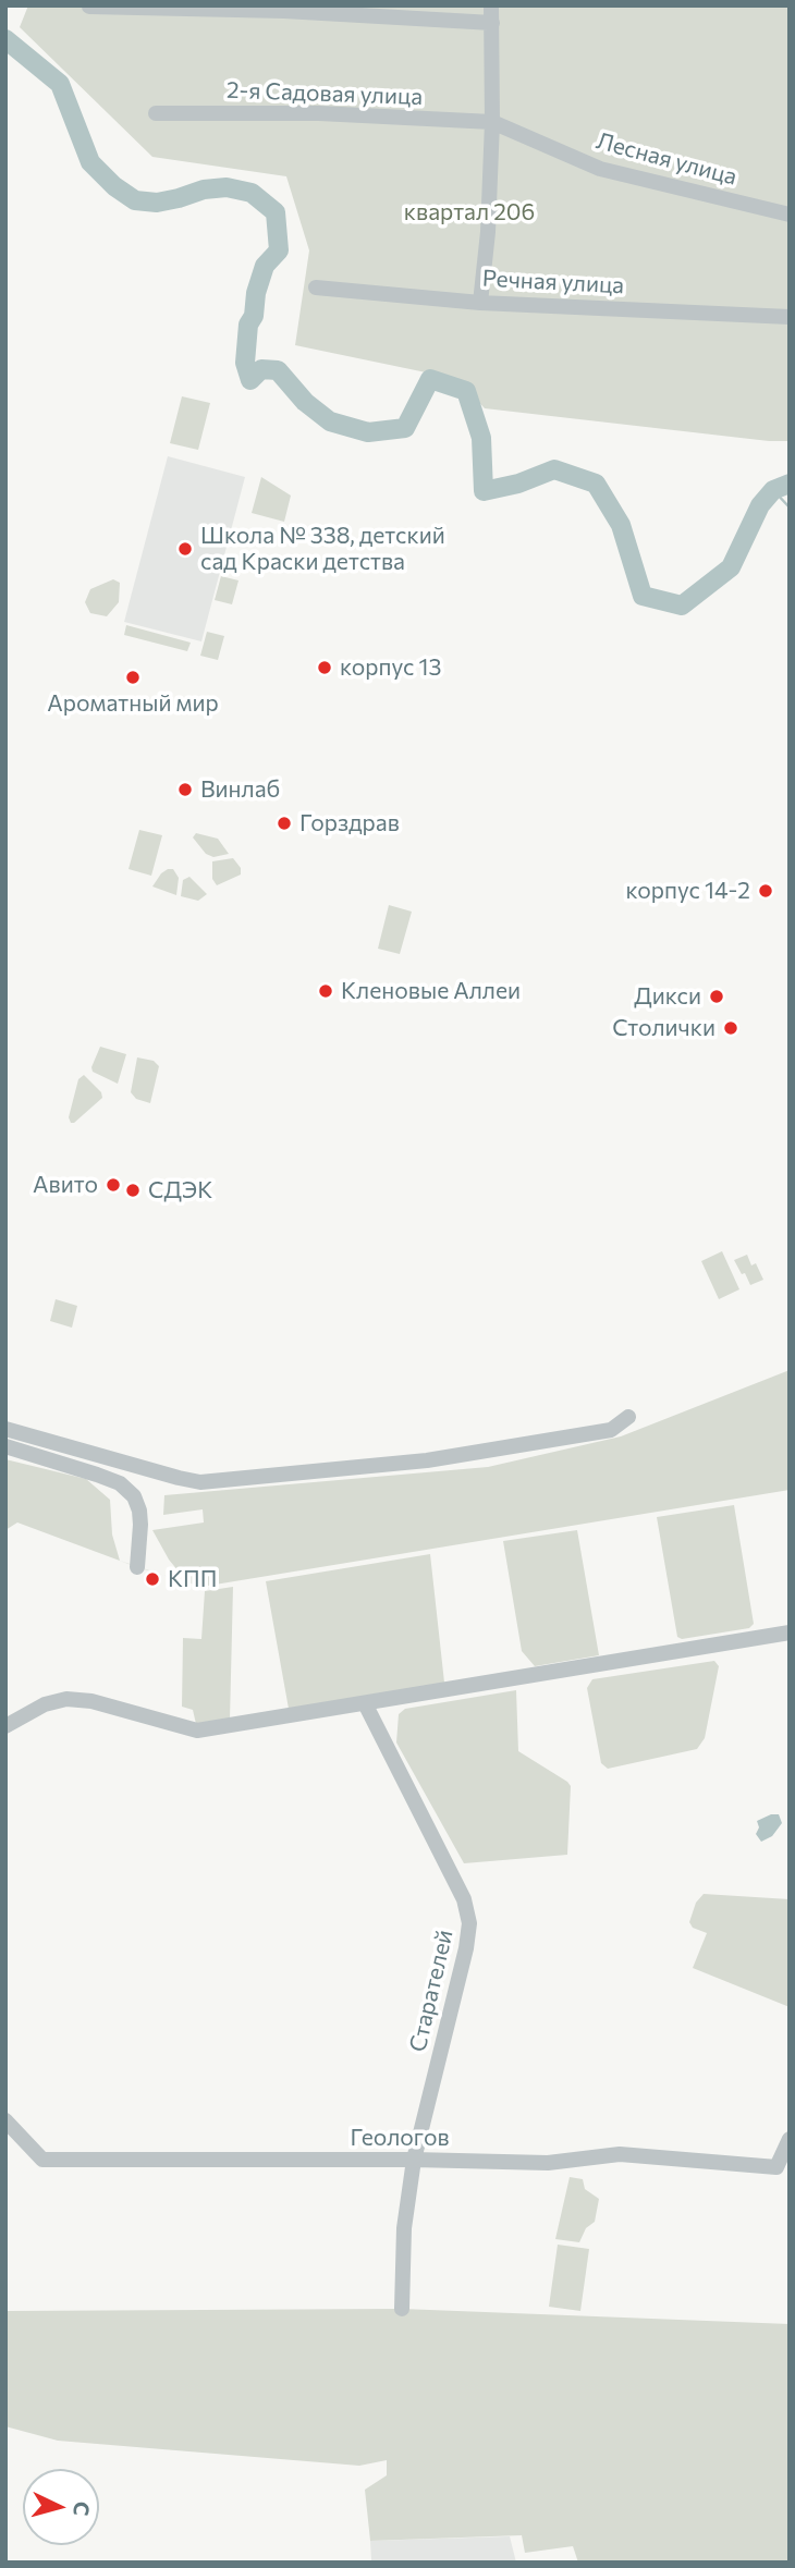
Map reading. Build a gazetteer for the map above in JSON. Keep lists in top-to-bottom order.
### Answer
{
  "streets": {
    "street": [
      "2-я Садовая улица",
      "Лесная улица",
      "Речная улица",
      "Старателей",
      "Геологов"
    ]
  },
  "crossings": [
    ["2-я Садовая улица", "Лесная улица"],
    ["Старателей", "Геологов"]
  ],
  "parks": ["квартал 206"],
  "places": [
    "Школа № 338, детский сад Краски детства",
    "корпус 13",
    "Ароматный мир",
    "Винлаб",
    "Горздрав",
    "корпус 14-2",
    "Кленовые Аллеи",
    "Дикси",
    "Столички",
    "Авито",
    "СДЭК",
    "КПП"
  ],
  "north": "right"
}
